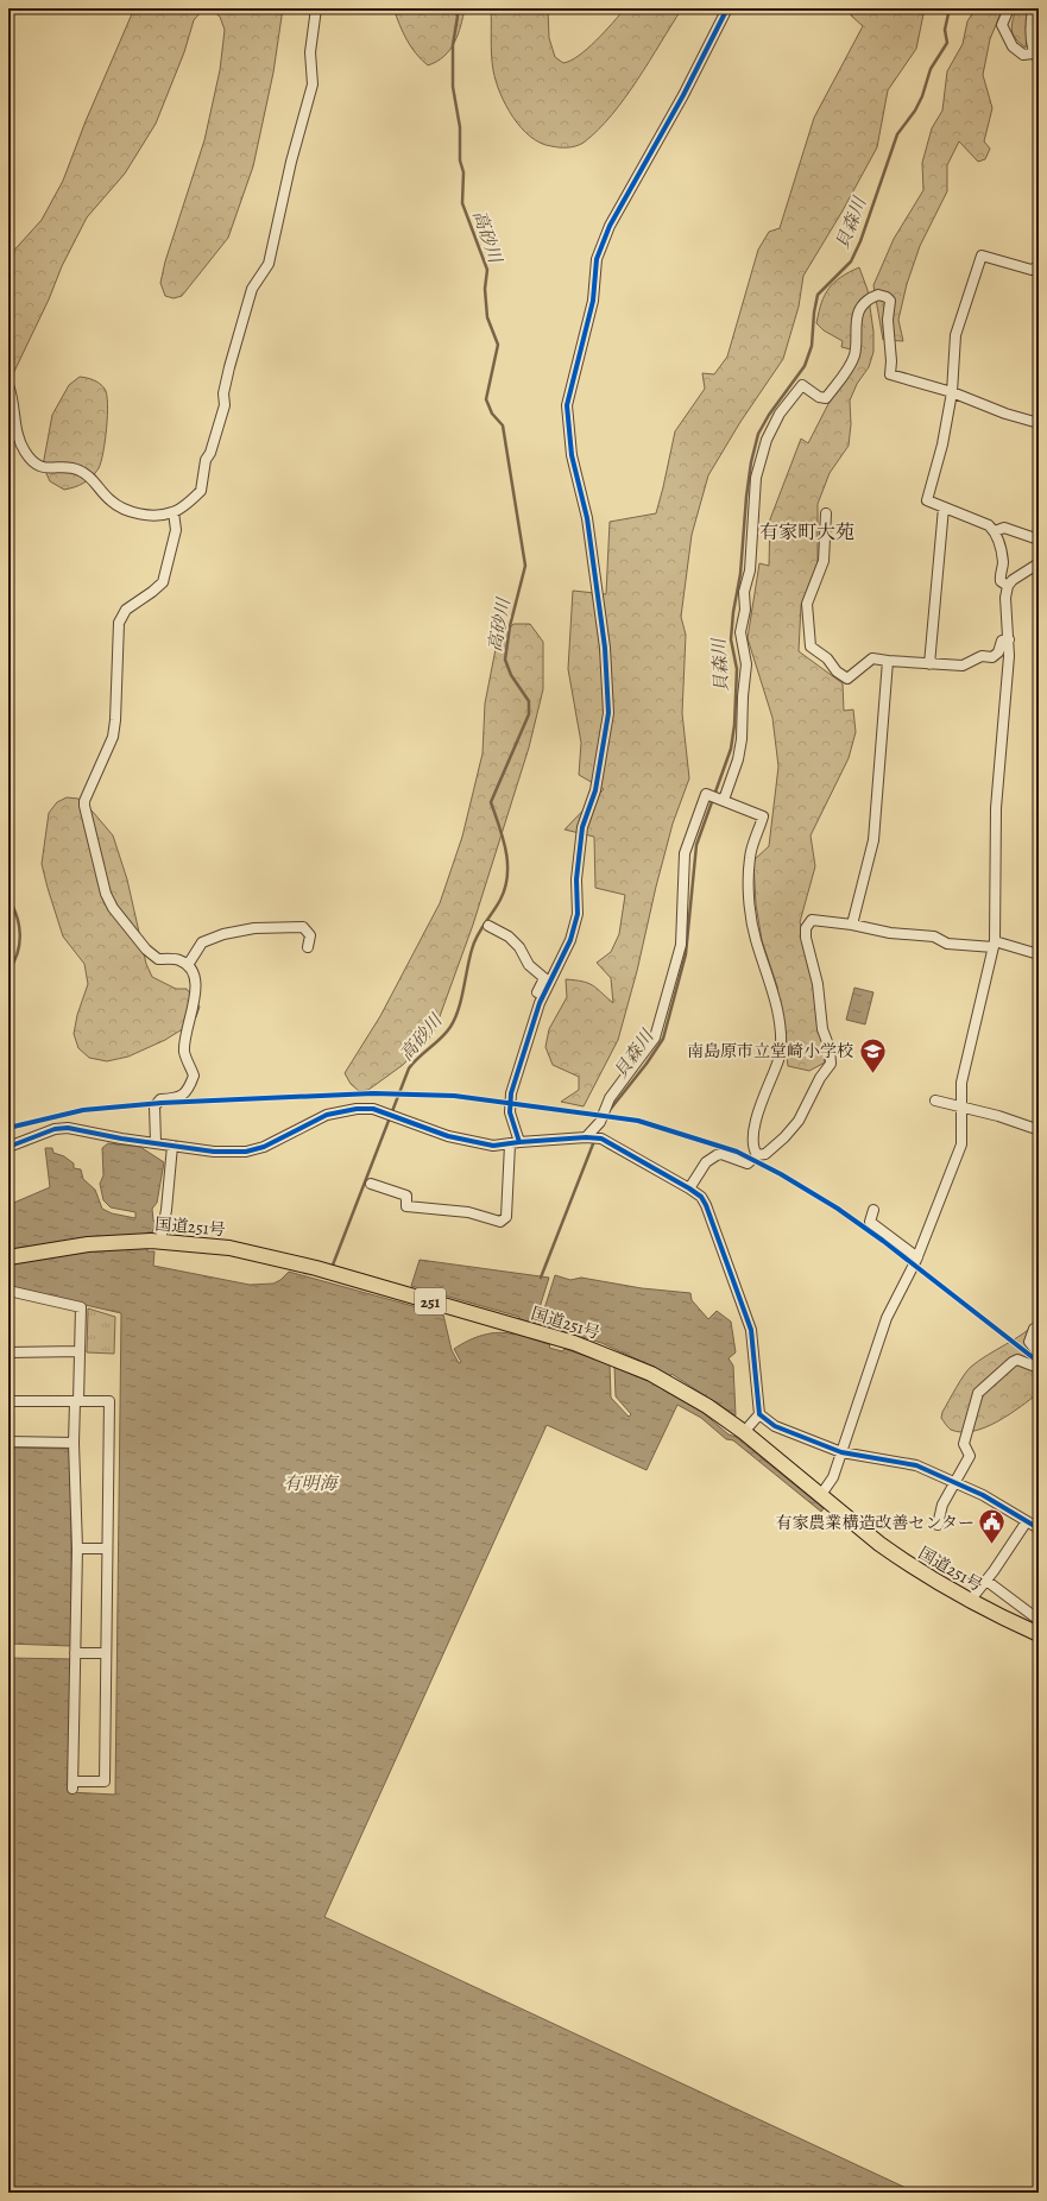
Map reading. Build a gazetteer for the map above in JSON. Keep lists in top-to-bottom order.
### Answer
{
  "streets": {
    "highway": ["国道251号", "251"]
  },
  "districts": ["有家町大苑"],
  "water": ["貝森川", "高砂川", "有明海"],
  "places": {
    "school or university": ["南島原市立堂崎小学校"],
    "public building": ["有家農業構造改善センター"]
  }
}
